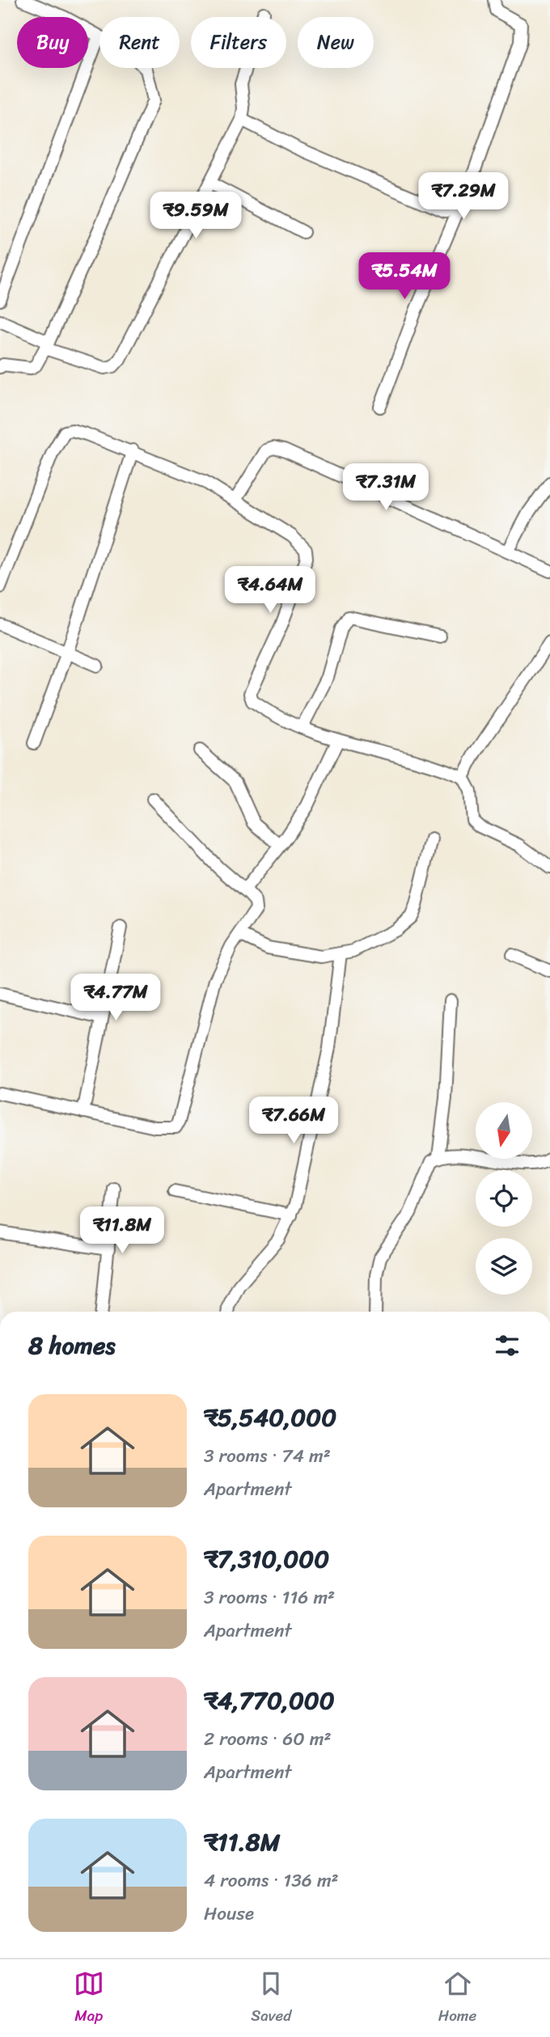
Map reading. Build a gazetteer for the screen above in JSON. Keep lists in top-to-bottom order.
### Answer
{
  "north": "bottom",
  "page": {
    "chip": [
      "Buy",
      "Rent",
      "Filters",
      "New"
    ],
    "price": [
      "₹7.29M",
      "₹9.59M",
      "₹5.54M",
      "₹7.31M",
      "₹4.64M",
      "₹4.77M",
      "₹7.66M",
      "₹11.8M"
    ],
    "heading": "8 homes",
    "list": [
      {
        "name": "₹5,540,000",
        "note": "3 rooms · 74 m² · Apartment"
      },
      {
        "name": "₹7,310,000",
        "note": "3 rooms · 116 m² · Apartment"
      },
      {
        "name": "₹4,770,000",
        "note": "2 rooms · 60 m² · Apartment"
      },
      {
        "name": "₹11.8M",
        "note": "4 rooms · 136 m² · House"
      }
    ],
    "tabs": ["Map", "Saved", "Home"]
  }
}
